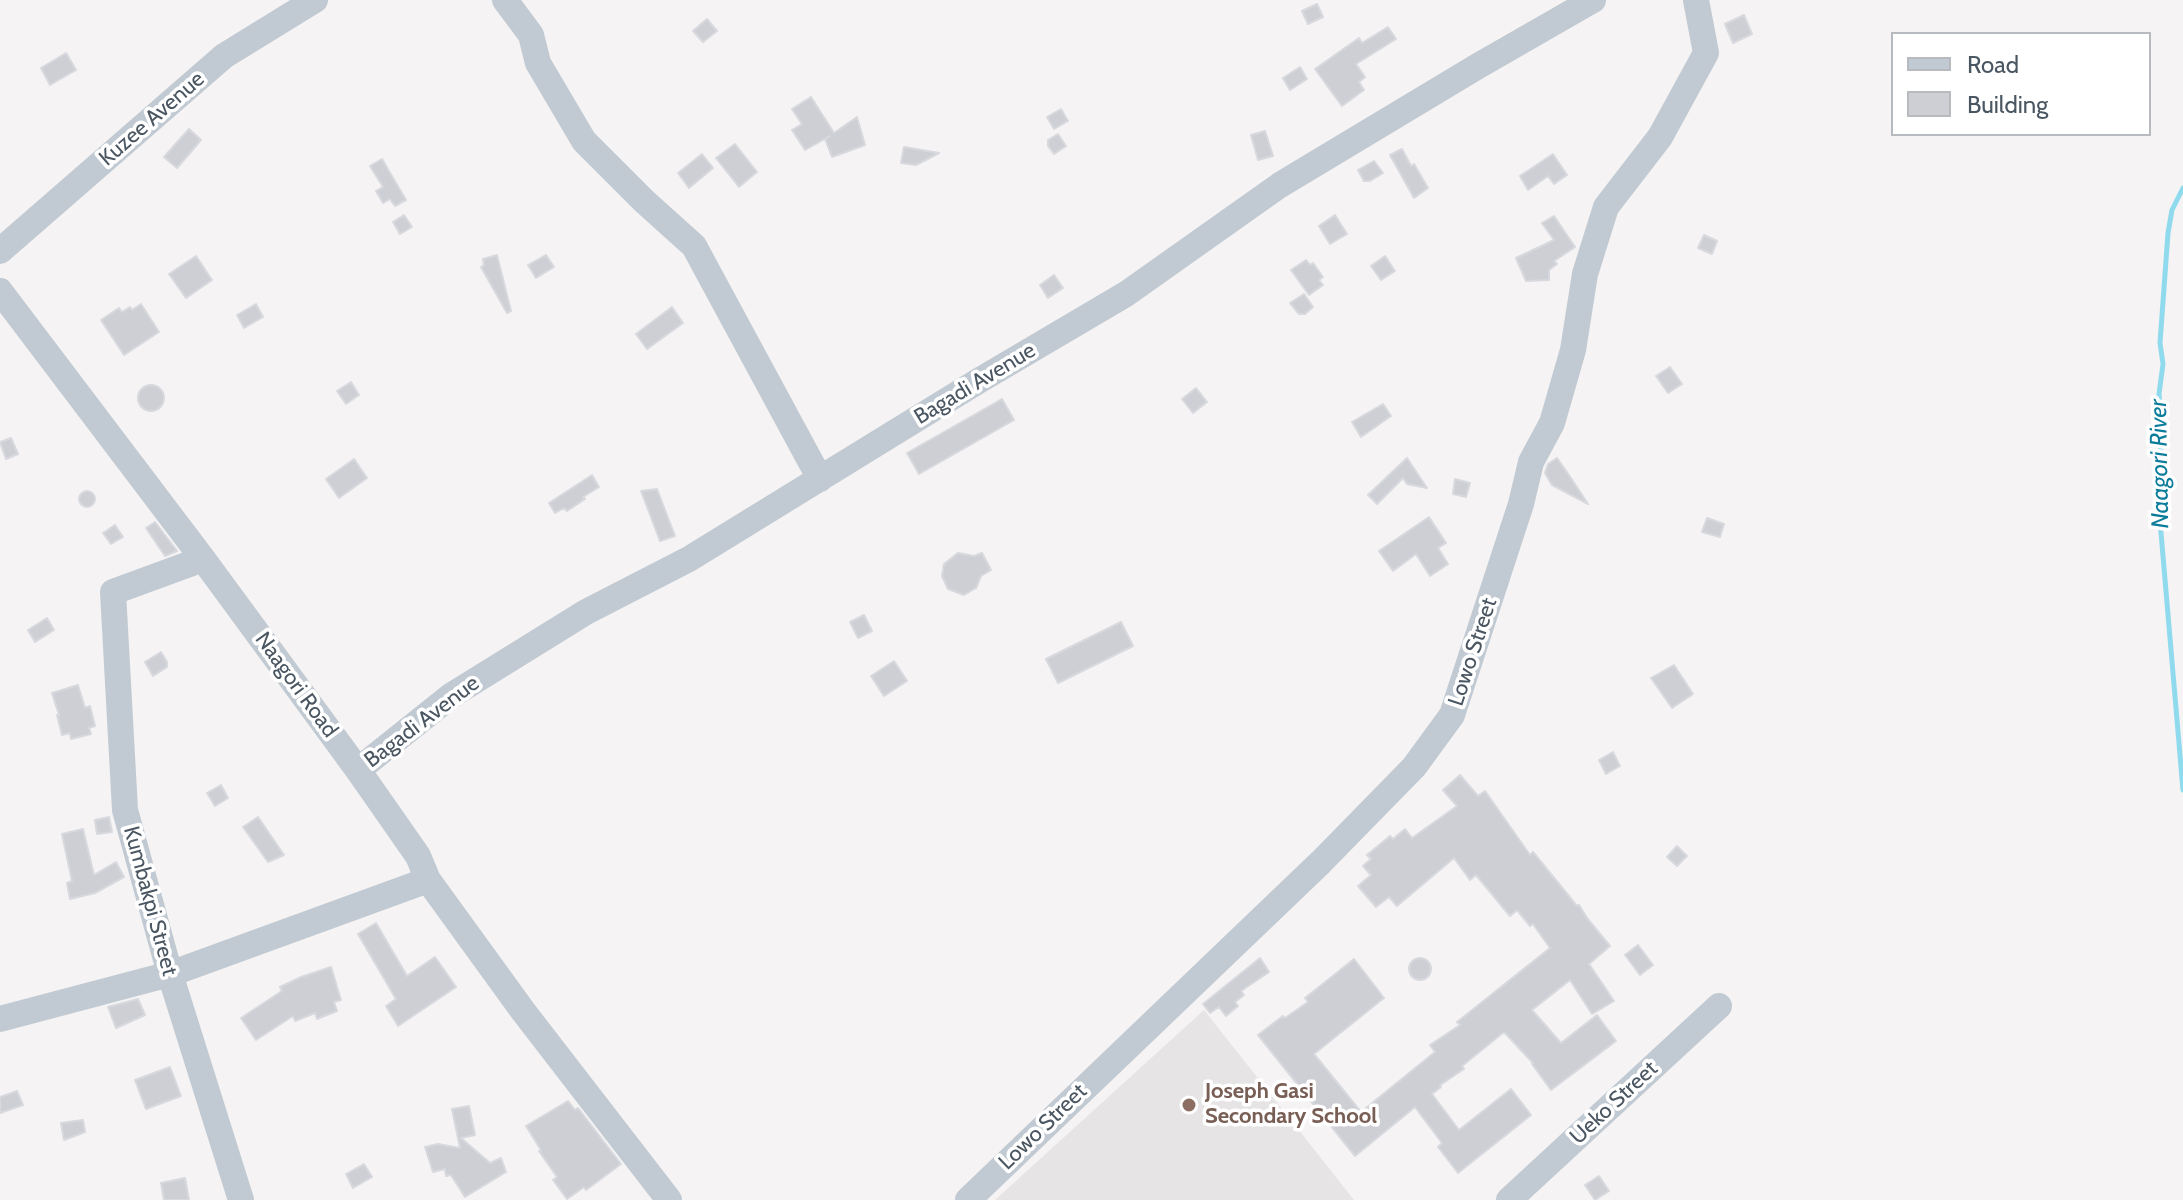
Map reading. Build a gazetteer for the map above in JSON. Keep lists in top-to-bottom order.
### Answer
{
  "streets": {
    "street": [
      "Kuzee Avenue",
      "Bagadi Avenue",
      "Lowo Street",
      "Naagori Road",
      "Kumbakpi Street",
      "Ueko Street"
    ]
  },
  "crossings": [
    ["Bagadi Avenue", "Naagori Road"],
    ["Naagori Road", "Kumbakpi Street"]
  ],
  "water": ["Naagori River"],
  "places": ["Joseph Gasi Secondary School"],
  "legend": ["Road", "Building"]
}
